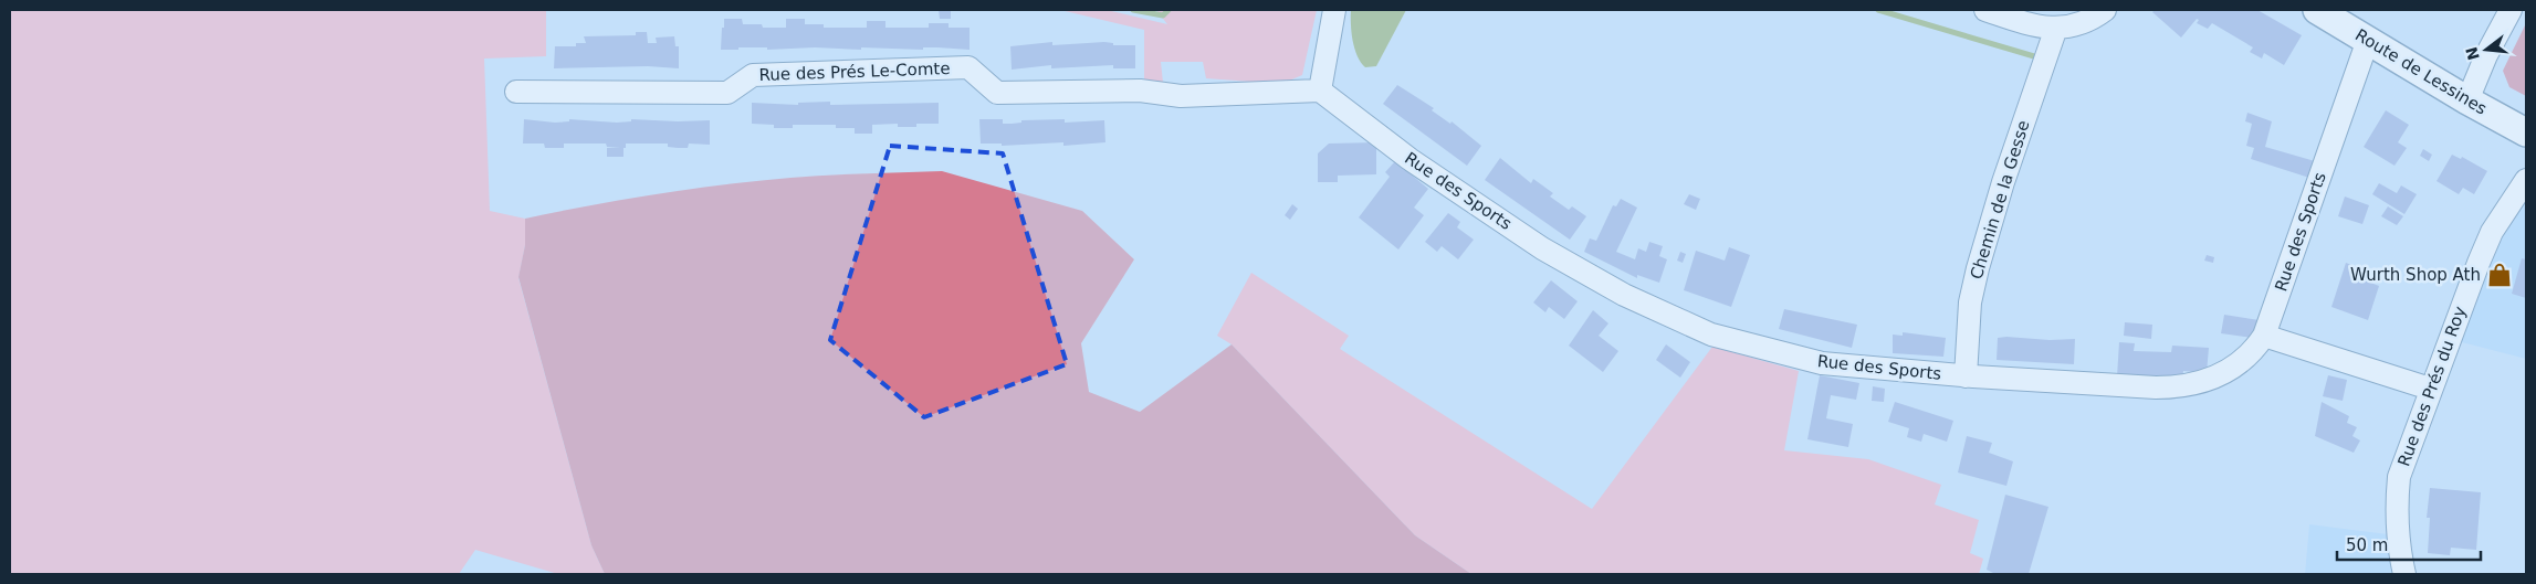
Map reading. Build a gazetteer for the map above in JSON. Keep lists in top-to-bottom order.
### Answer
{
  "streets": {
    "main road": ["Route de Lessines"],
    "street": [
      "Rue des Prés Le-Comte",
      "Rue des Sports",
      "Chemin de la Gesse",
      "Rue des Prés du Roy"
    ]
  },
  "crossings": [
    ["Rue des Prés Le-Comte", "Rue des Sports"],
    ["Route de Lessines", "Rue des Sports"],
    ["Rue des Sports", "Chemin de la Gesse"]
  ],
  "places": {
    "shop": ["Wurth Shop Ath"]
  },
  "scale_bar": "50 m",
  "north": "left"
}
